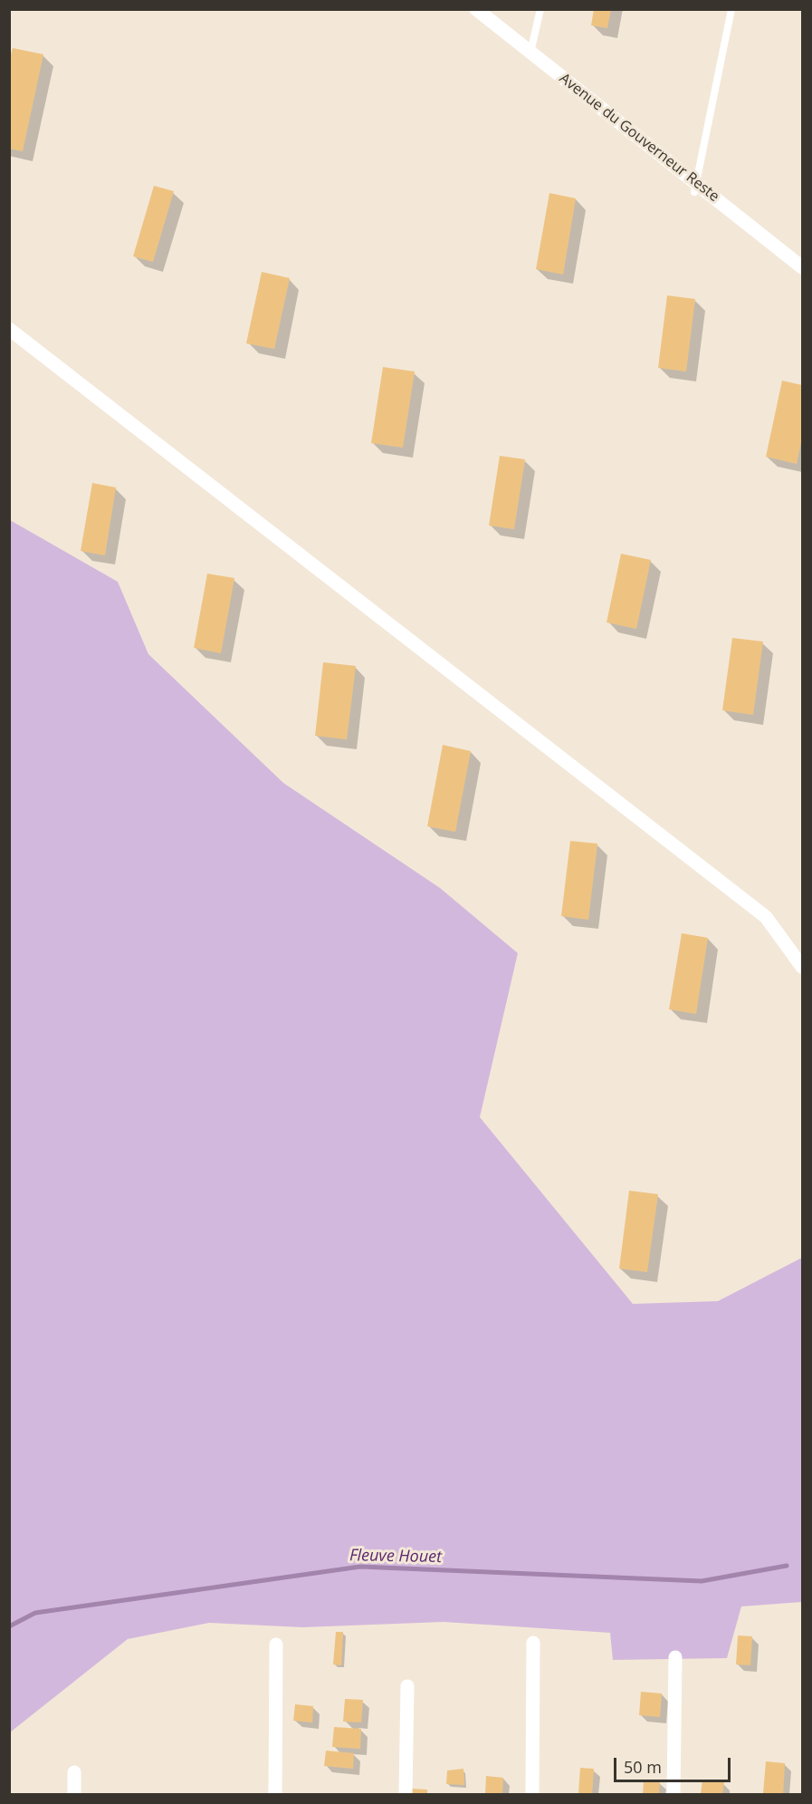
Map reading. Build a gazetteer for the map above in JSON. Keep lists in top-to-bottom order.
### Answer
{
  "streets": {
    "street": ["Avenue du Gouverneur Reste"]
  },
  "water": ["Fleuve Houet"],
  "scale_bar": "50 m"
}
